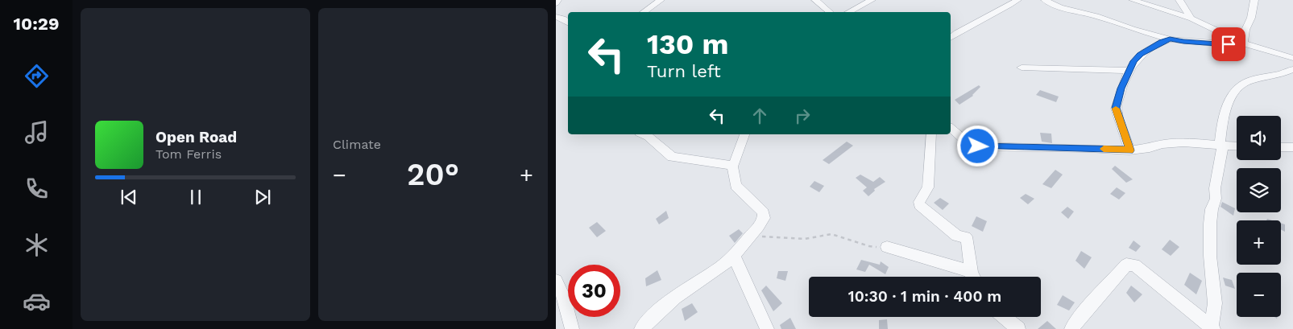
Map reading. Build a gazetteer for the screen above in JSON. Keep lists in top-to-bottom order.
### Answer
{
  "page": {
    "tabs": "10:29",
    "tile": "Climate",
    "turn": ["130 m", "Turn left"],
    "map_buttons": ["+", "−"],
    "song": ["Open Road", "Tom Ferris"],
    "heat": ["−", "20°", "+"],
    "limit": "30",
    "trip": "10:30 · 1 min · 400 m"
  }
}
